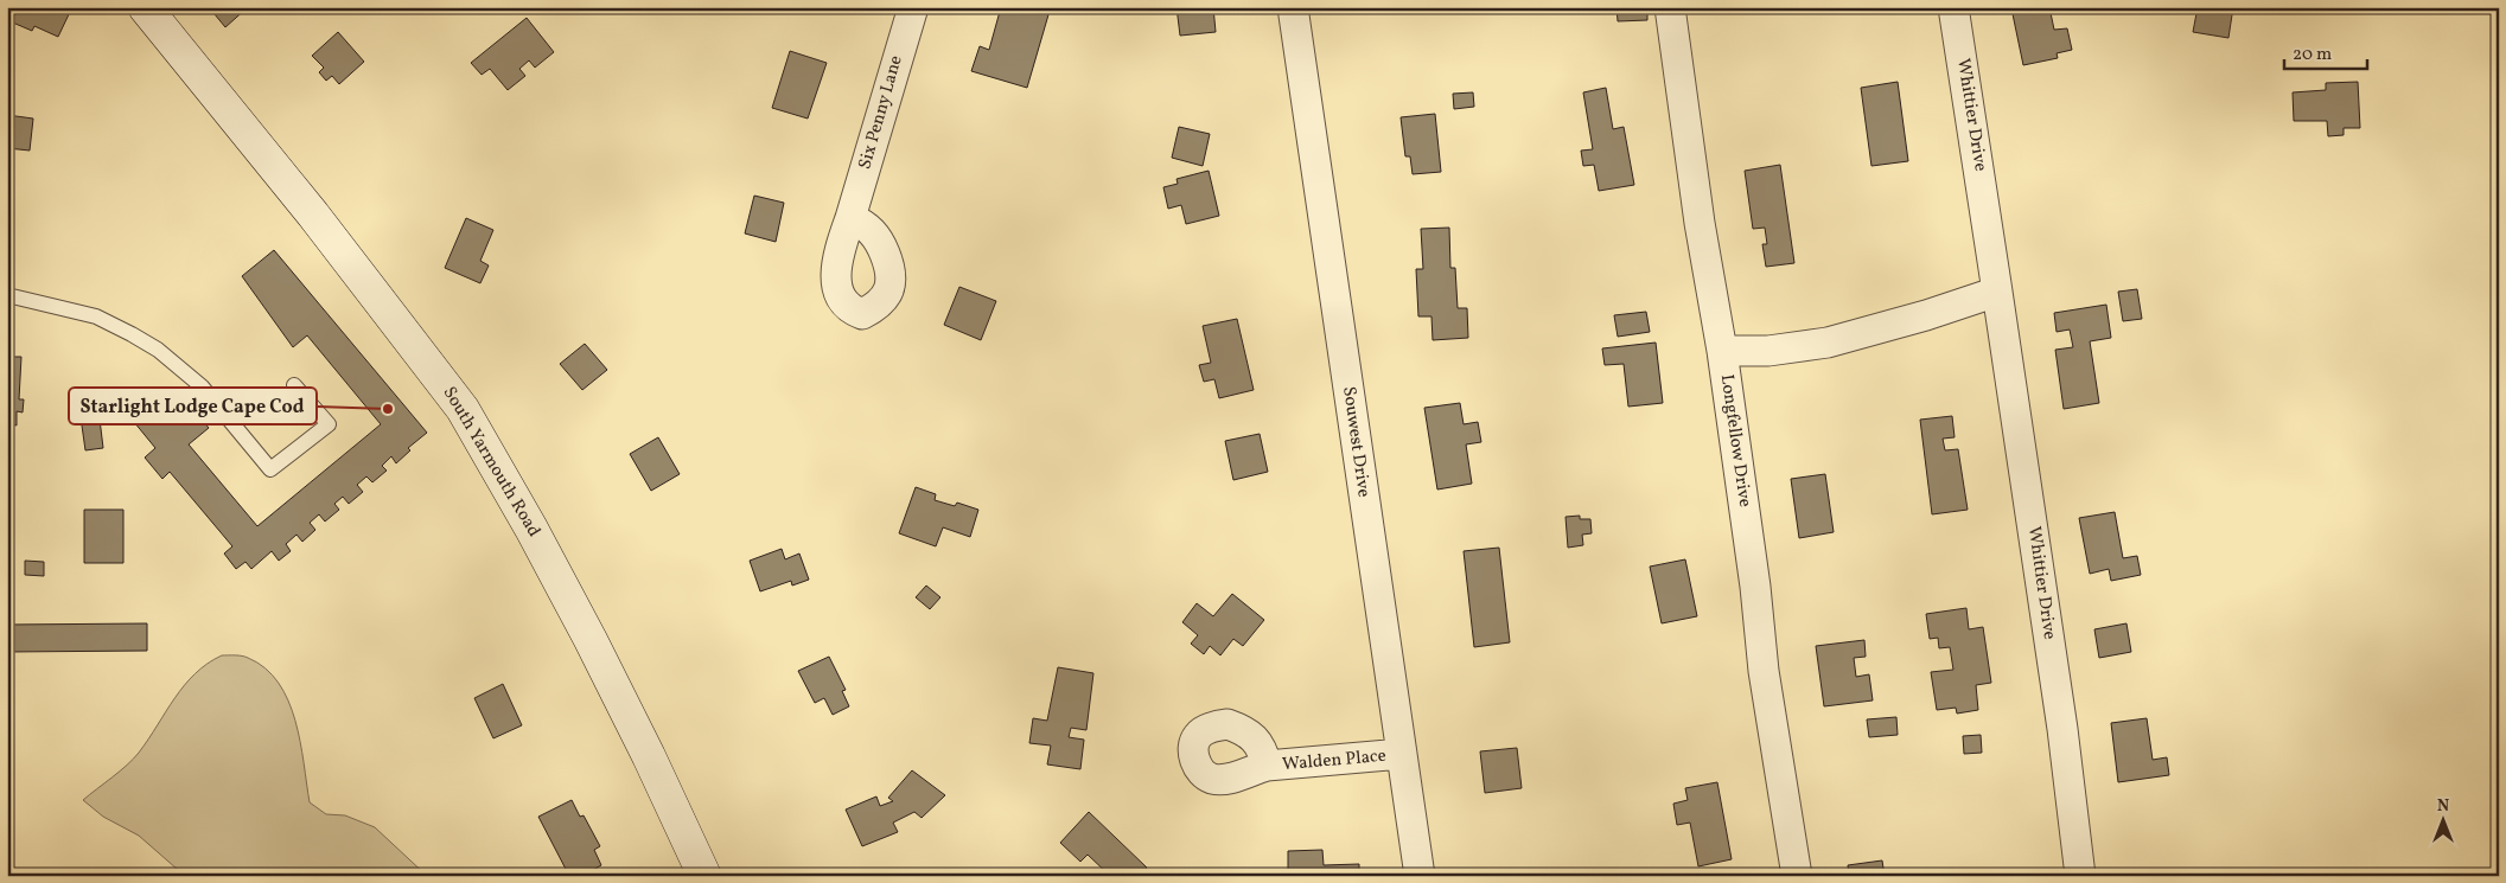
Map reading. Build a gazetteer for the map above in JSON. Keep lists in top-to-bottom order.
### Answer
{
  "streets": {
    "main road": ["South Yarmouth Road"],
    "street": [
      "Six Penny Lane",
      "Whittier Drive",
      "Longfellow Drive",
      "Souwest Drive",
      "Walden Place"
    ]
  },
  "crossings": [
    ["Souwest Drive", "Walden Place"]
  ],
  "places": ["Starlight Lodge Cape Cod"],
  "scale_bar": "20 m",
  "north": "top"
}
